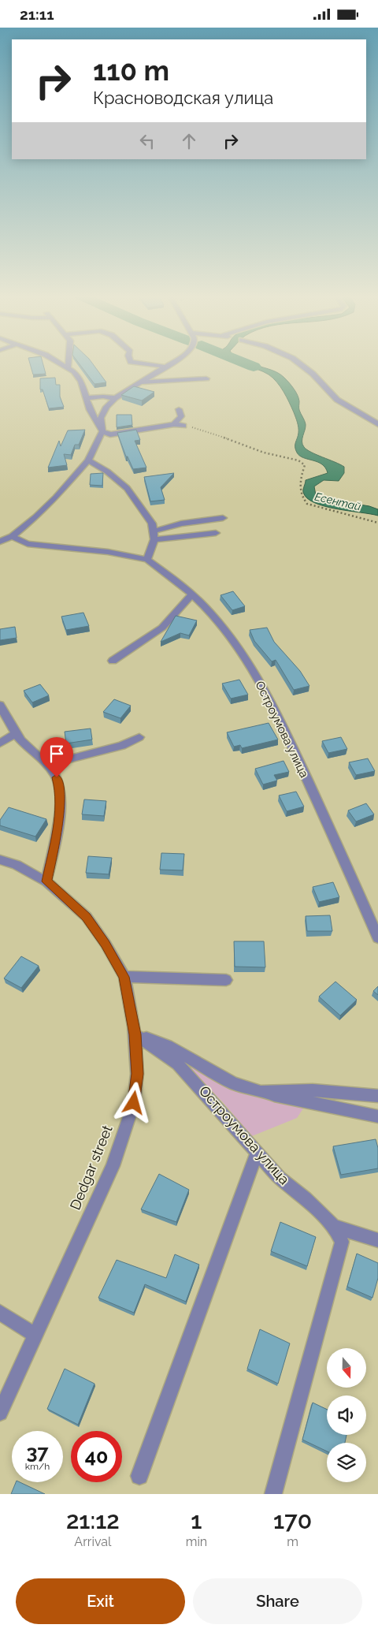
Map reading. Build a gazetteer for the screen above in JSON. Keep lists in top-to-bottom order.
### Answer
{
  "streets": {
    "street": ["Остроумова улица", "Dedgar street"]
  },
  "crossings": [
    ["Остроумова улица", "Dedgar street"]
  ],
  "water": ["Есентай"],
  "north": "bottom",
  "page": {
    "status": "21:11",
    "turn": ["110 m", "Красноводская улица"],
    "speed": "37 km/h",
    "limit": "40",
    "eta": [
      "21:12",
      "Arrival",
      "1",
      "min",
      "170",
      "m"
    ],
    "buttons": ["Exit", "Share"]
  }
}
